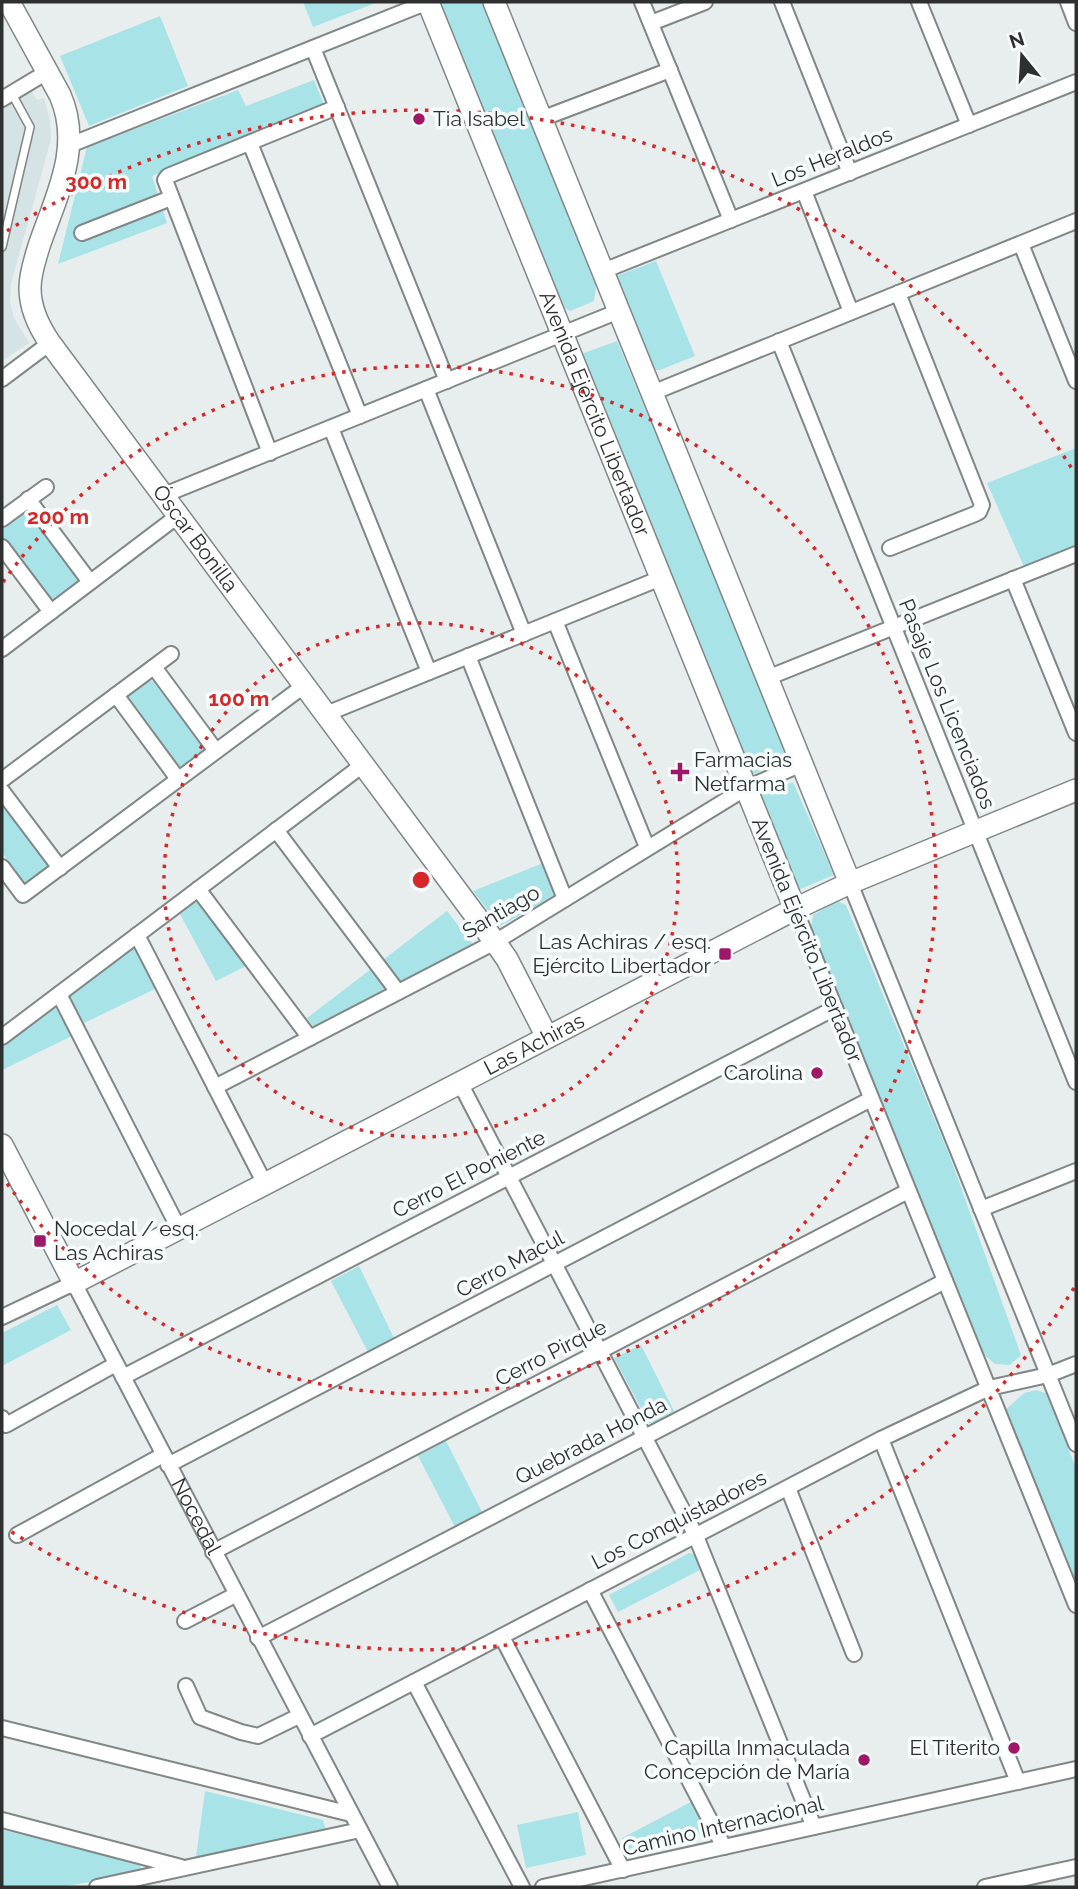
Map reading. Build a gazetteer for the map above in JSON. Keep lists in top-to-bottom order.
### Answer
{
  "streets": {
    "street": [
      "Los Heraldos",
      "Avenida Ejército Libertador",
      "Óscar Bonilla",
      "Pasaje Los Licenciados",
      "Santiago",
      "Las Achiras",
      "Cerro El Poniente",
      "Cerro Macul",
      "Cerro Pirque",
      "Quebrada Honda",
      "Nocedal",
      "Los Conquistadores",
      "Camino Internacional"
    ]
  },
  "crossings": [
    ["Avenida Ejército Libertador", "Santiago"],
    ["Avenida Ejército Libertador", "Las Achiras"],
    ["Avenida Ejército Libertador", "Cerro El Poniente"],
    ["Avenida Ejército Libertador", "Cerro Macul"],
    ["Avenida Ejército Libertador", "Cerro Pirque"],
    ["Avenida Ejército Libertador", "Quebrada Honda"],
    ["Avenida Ejército Libertador", "Los Conquistadores"],
    ["Óscar Bonilla", "Santiago"],
    ["Óscar Bonilla", "Las Achiras"],
    ["Pasaje Los Licenciados", "Las Achiras"],
    ["Las Achiras", "Nocedal"],
    ["Cerro El Poniente", "Nocedal"],
    ["Cerro Macul", "Nocedal"],
    ["Cerro Pirque", "Nocedal"],
    ["Quebrada Honda", "Nocedal"],
    ["Nocedal", "Los Conquistadores"]
  ],
  "places": {
    "other": [
      "Tia Isabel",
      "Carolina",
      "El Titerito",
      "Capilla Inmaculada Concepción de María"
    ],
    "health": ["Farmacias Netfarma"],
    "transit": ["Las Achiras / esq. Ejército Libertador", "Nocedal / esq. Las Achiras"]
  },
  "north": "top",
  "rings": ["300 m", "200 m", "100 m"]
}
